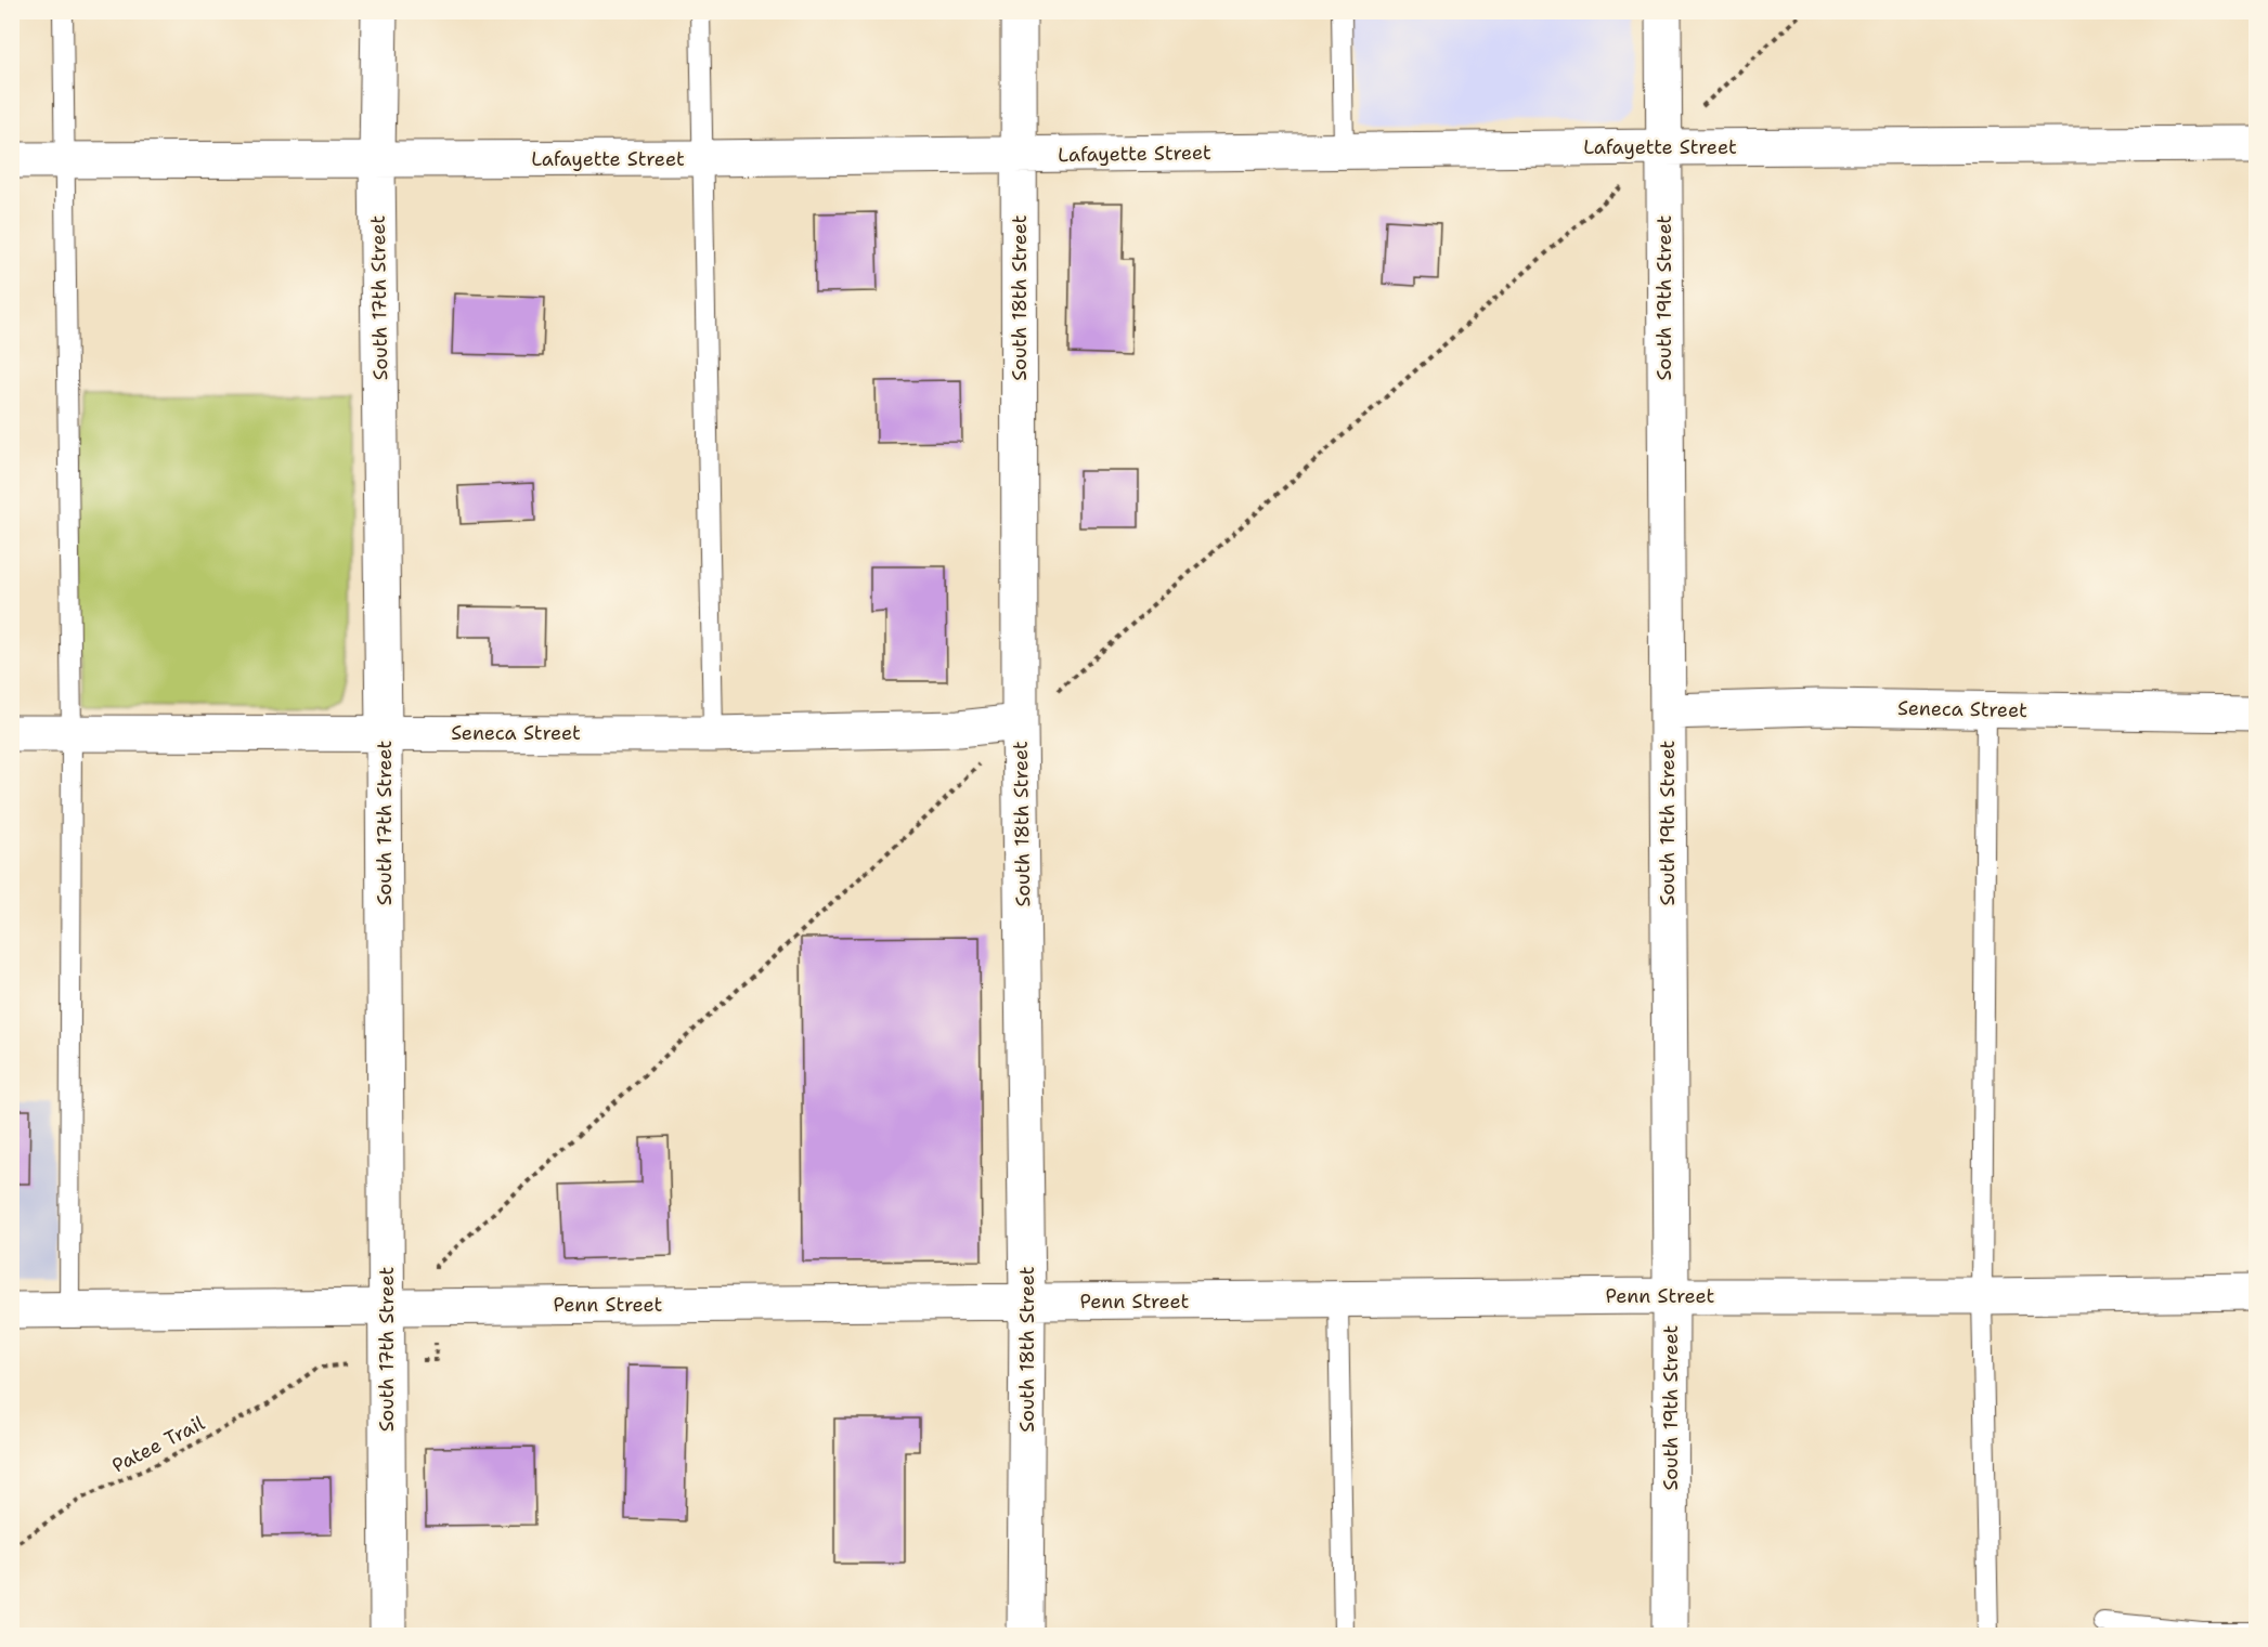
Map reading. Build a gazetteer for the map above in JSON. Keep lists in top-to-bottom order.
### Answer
{
  "streets": {
    "street": [
      "Lafayette Street",
      "South 17th Street",
      "South 18th Street",
      "South 19th Street",
      "Seneca Street",
      "Penn Street"
    ],
    "path": ["Patee Trail"]
  },
  "crossings": [
    ["Lafayette Street", "South 17th Street"],
    ["Lafayette Street", "South 18th Street"],
    ["Lafayette Street", "South 19th Street"],
    ["South 17th Street", "Seneca Street"],
    ["South 17th Street", "Penn Street"],
    ["South 18th Street", "Seneca Street"],
    ["South 18th Street", "Penn Street"],
    ["South 19th Street", "Seneca Street"],
    ["South 19th Street", "Penn Street"]
  ]
}
